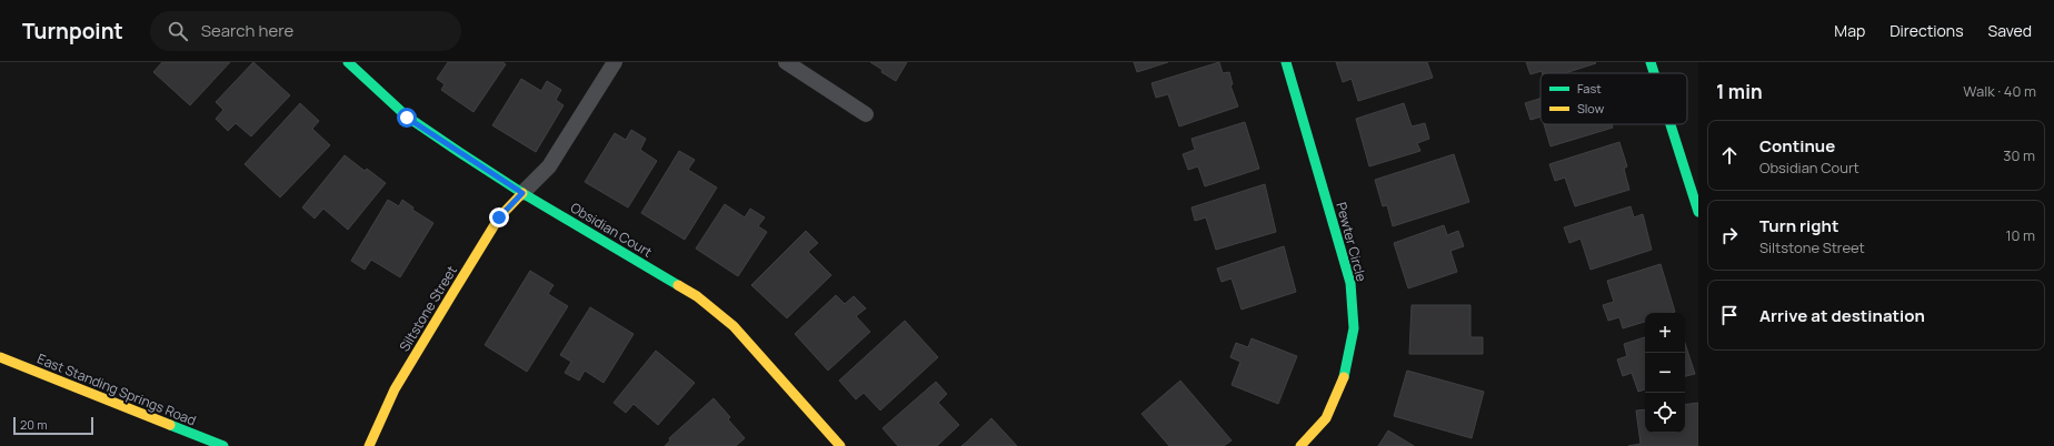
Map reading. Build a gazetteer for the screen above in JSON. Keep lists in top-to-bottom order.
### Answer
{
  "streets": {
    "street": [
      "Obsidian Court",
      "Pewter Circle",
      "Siltstone Street",
      "East Standing Springs Road"
    ]
  },
  "crossings": [
    ["Obsidian Court", "Siltstone Street"]
  ],
  "legend": ["Fast", "Slow"],
  "scale_bar": "20 m",
  "page": {
    "header": "Turnpoint",
    "search": "Search here",
    "nav": ["Map", "Directions", "Saved"],
    "heading": ["1 min", "Walk · 40 m"],
    "list": [
      ["Continue", "Obsidian Court", "30 m"],
      ["Turn right", "Siltstone Street", "10 m"],
      "Arrive at destination"
    ],
    "map_buttons": ["+", "−"],
    "scale": "20 m"
  }
}
